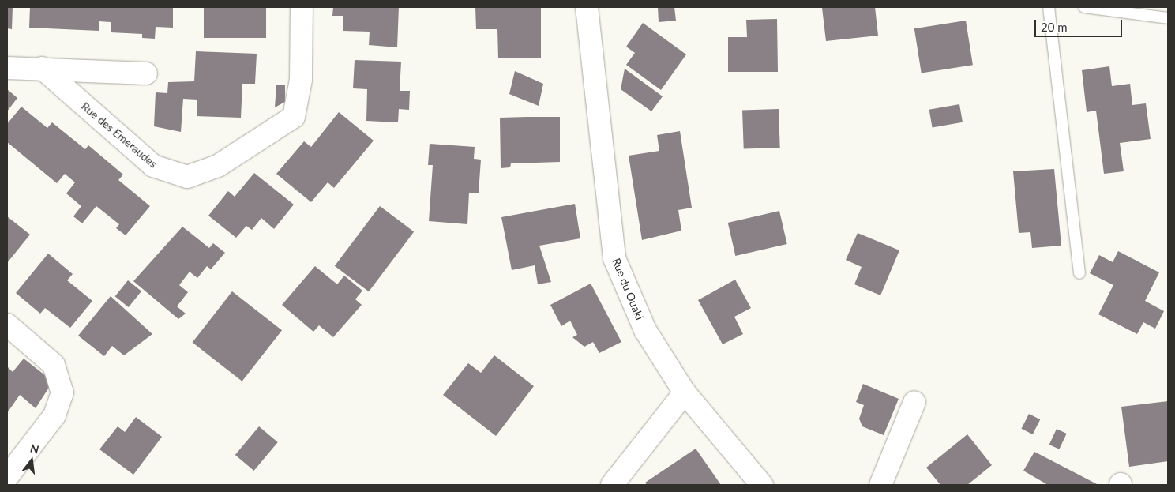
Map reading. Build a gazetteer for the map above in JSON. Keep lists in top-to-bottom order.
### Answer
{
  "streets": {
    "street": ["Rue des Emeraudes", "Rue du Ouaki"]
  },
  "scale_bar": "20 m",
  "north": "top"
}
